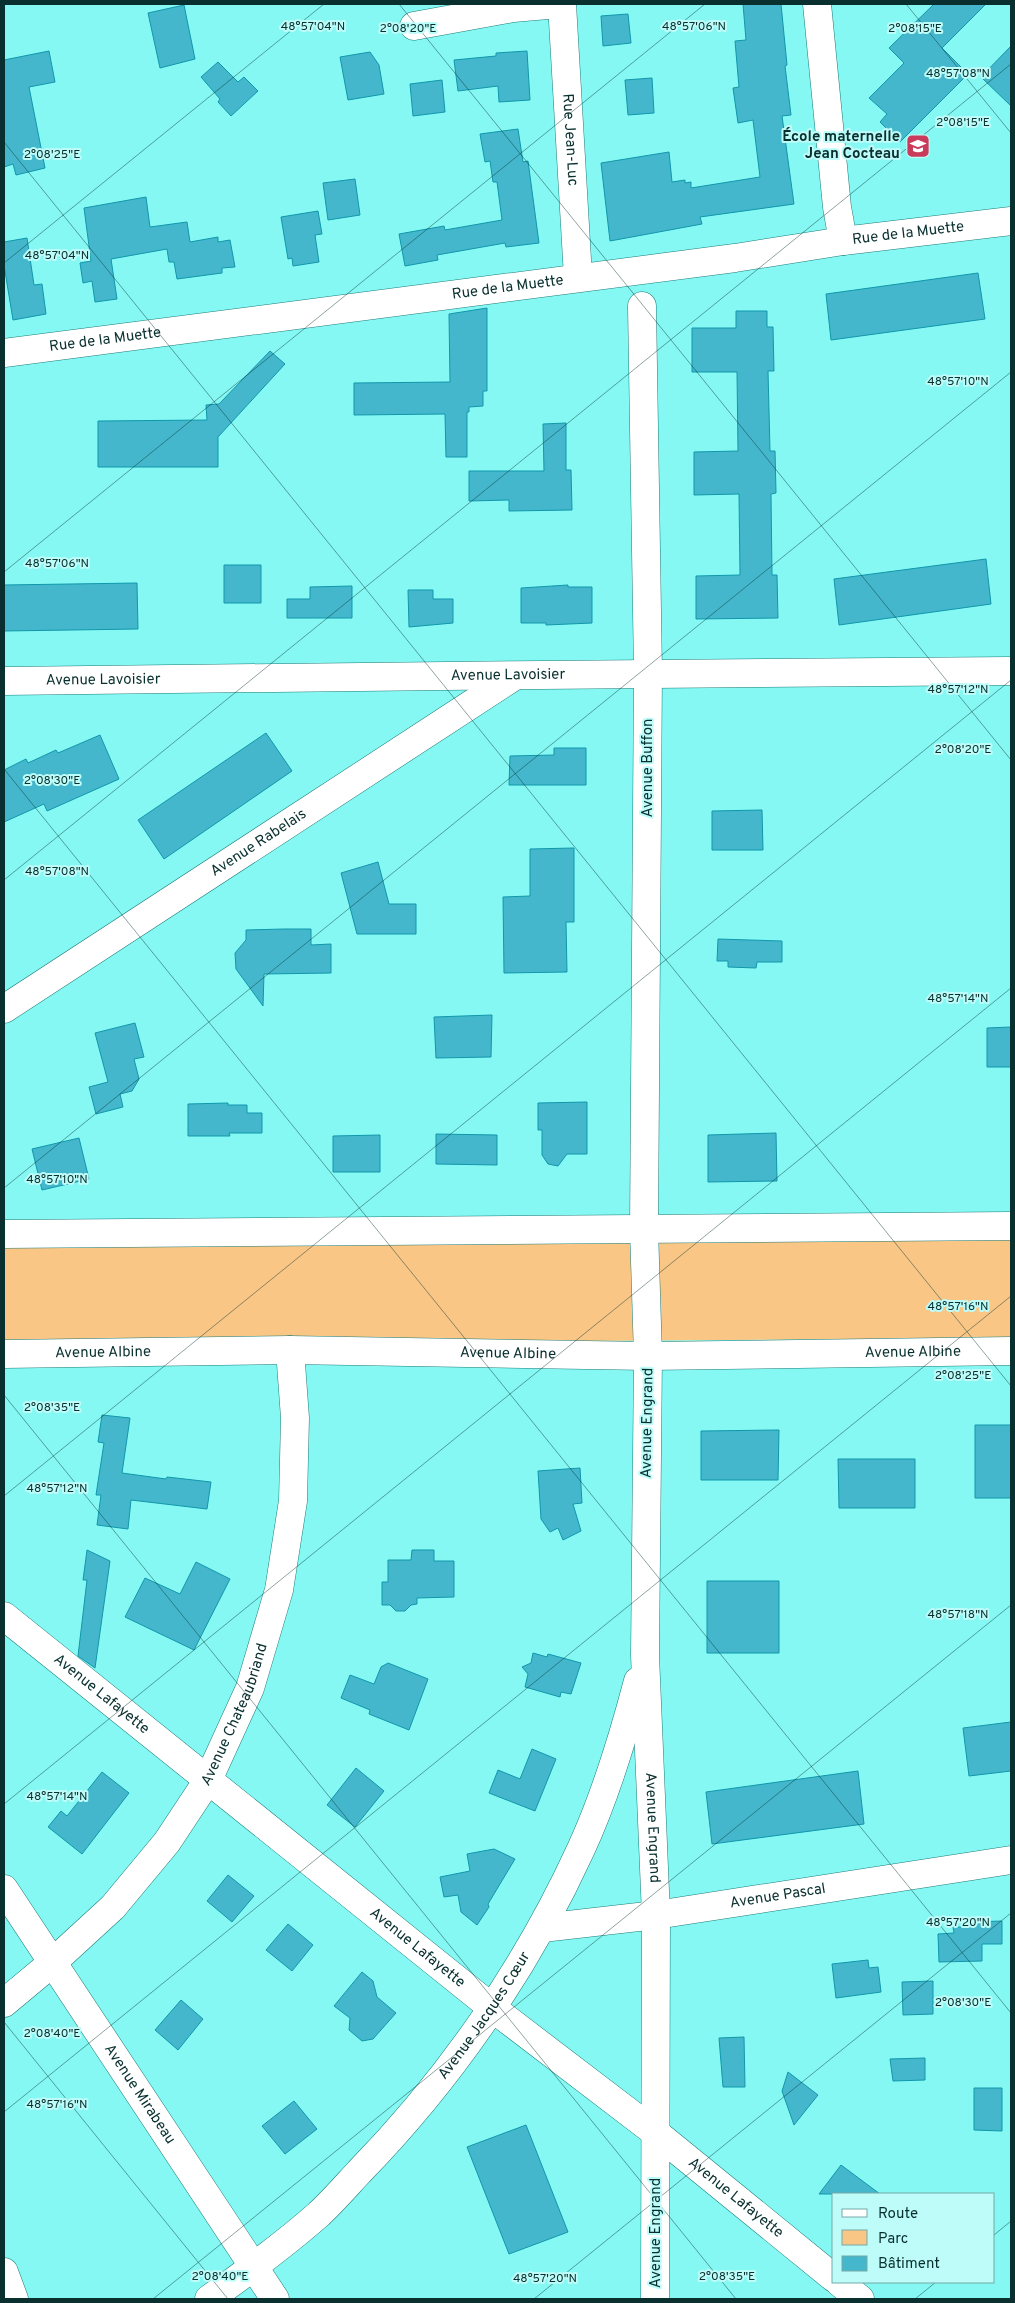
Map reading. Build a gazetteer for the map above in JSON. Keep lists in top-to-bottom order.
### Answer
{
  "streets": {
    "street": [
      "Rue Jean-Luc",
      "Rue de la Muette",
      "Avenue Lavoisier",
      "Avenue Buffon",
      "Avenue Rabelais",
      "Avenue Albine",
      "Avenue Engrand",
      "Avenue Lafayette",
      "Avenue Chateaubriand",
      "Avenue Pascal",
      "Avenue Jacques Cœur",
      "Avenue Mirabeau"
    ]
  },
  "crossings": [
    ["Rue Jean-Luc", "Rue de la Muette"],
    ["Avenue Lavoisier", "Avenue Buffon"],
    ["Avenue Lavoisier", "Avenue Rabelais"],
    ["Avenue Buffon", "Avenue Albine"],
    ["Avenue Buffon", "Avenue Engrand"],
    ["Avenue Albine", "Avenue Engrand"],
    ["Avenue Albine", "Avenue Chateaubriand"],
    ["Avenue Engrand", "Avenue Lafayette"],
    ["Avenue Engrand", "Avenue Pascal"],
    ["Avenue Engrand", "Avenue Jacques Cœur"],
    ["Avenue Lafayette", "Avenue Chateaubriand"],
    ["Avenue Lafayette", "Avenue Jacques Cœur"],
    ["Avenue Chateaubriand", "Avenue Mirabeau"],
    ["Avenue Pascal", "Avenue Jacques Cœur"],
    ["Avenue Jacques Cœur", "Avenue Mirabeau"]
  ],
  "places": {
    "school or university": ["École maternelle Jean Cocteau"]
  },
  "legend": ["Route", "Parc", "Bâtiment"],
  "coordinates": [
    "48°57'04\"N",
    "48°57'06\"N",
    "2°08'20\"E",
    "2°08'15\"E",
    "48°57'08\"N",
    "2°08'25\"E",
    "48°57'10\"N",
    "48°57'12\"N",
    "2°08'30\"E",
    "48°57'14\"N",
    "48°57'16\"N",
    "2°08'35\"E",
    "48°57'18\"N",
    "48°57'20\"N",
    "2°08'40\"E"
  ]
}
